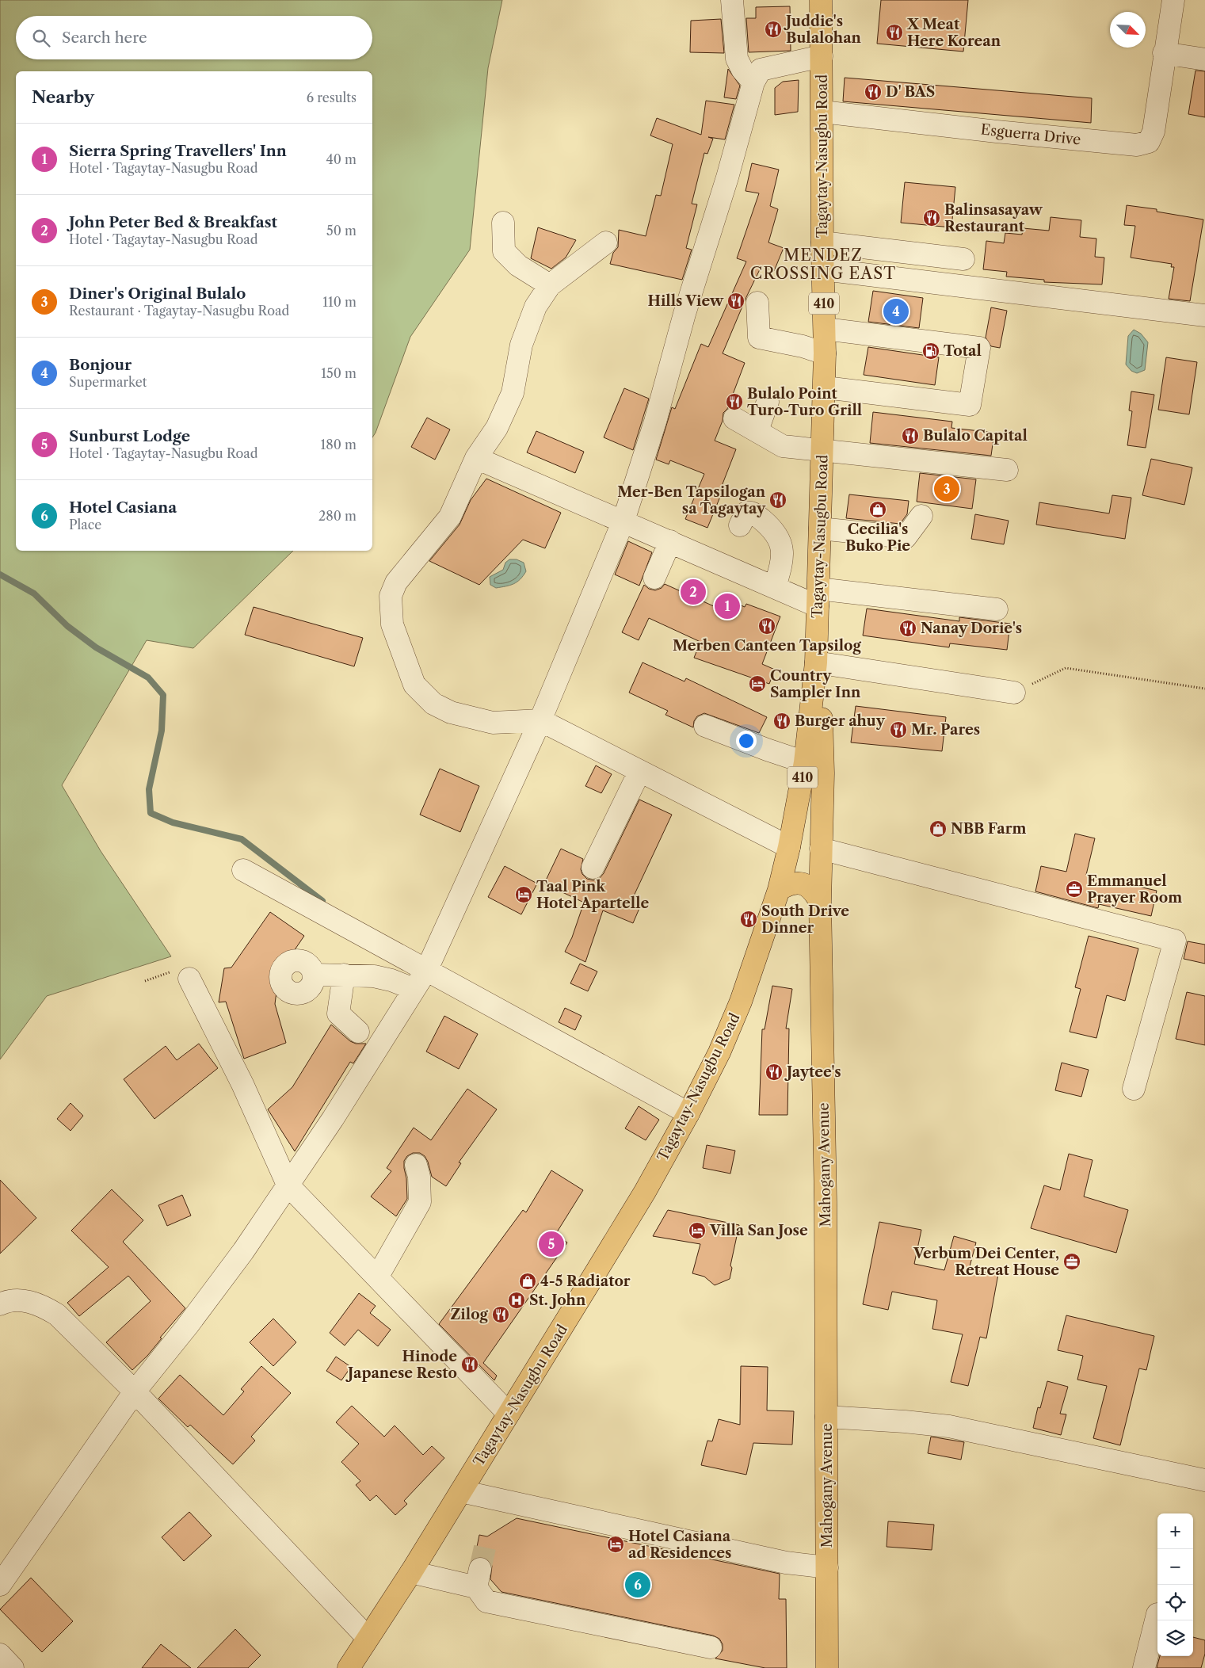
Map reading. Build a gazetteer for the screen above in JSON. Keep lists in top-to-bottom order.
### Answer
{
  "streets": {
    "main road": ["Tagaytay-Nasugbu Road", "410", "Mahogany Avenue"],
    "street": ["Esguerra Drive"]
  },
  "crossings": [
    ["Esguerra Drive", "Tagaytay-Nasugbu Road"],
    ["Tagaytay-Nasugbu Road", "Mahogany Avenue"]
  ],
  "districts": ["MENDEZ CROSSING EAST"],
  "places": {
    "restaurant": [
      "Juddie's Bulalohan",
      "X Meat Here Korean",
      "D' BAS",
      "Balinsasayaw Restaurant",
      "Hills View",
      "Bulalo Point Turo-Turo Grill",
      "Bulalo Capital",
      "Mer-Ben Tapsilogan sa Tagaytay",
      "Merben Canteen Tapsilog",
      "Nanay Dorie's",
      "Burger ahuy",
      "Mr. Pares",
      "South Drive Dinner",
      "Jaytee's",
      "Zilog",
      "Hinode Japanese Resto"
    ],
    "fuel station": ["Total"],
    "shop": ["Cecilia's Buko Pie", "NBB Farm", "4-5 Radiator"],
    "hotel": [
      "Country Sampler Inn",
      "Taal Pink Hotel Apartelle",
      "Villa San Jose",
      "Hotel Casiana ad Residences"
    ],
    "office": ["Emmanuel Prayer Room", "Verbum Dei Center, Retreat House"],
    "hospital": ["St. John"]
  },
  "north": "bottom right",
  "page": {
    "search": "Search here",
    "heading": ["Nearby", "6 results"],
    "list": [
      {
        "mark": "1",
        "name": "Sierra Spring Travellers' Inn",
        "note": "Hotel · Tagaytay-Nasugbu Road",
        "value": "40 m"
      },
      {
        "mark": "2",
        "name": "John Peter Bed & Breakfast",
        "note": "Hotel · Tagaytay-Nasugbu Road",
        "value": "50 m"
      },
      {
        "mark": "3",
        "name": "Diner's Original Bulalo",
        "note": "Restaurant · Tagaytay-Nasugbu Road",
        "value": "110 m"
      },
      {
        "mark": "4",
        "name": "Bonjour",
        "note": "Supermarket",
        "value": "150 m"
      },
      {
        "mark": "5",
        "name": "Sunburst Lodge",
        "note": "Hotel · Tagaytay-Nasugbu Road",
        "value": "180 m"
      },
      {
        "mark": "6",
        "name": "Hotel Casiana",
        "note": "Place",
        "value": "280 m"
      }
    ],
    "pins": [
      "4",
      "3",
      "2",
      "1",
      "5",
      "6"
    ],
    "map_buttons": ["+", "−"]
  }
}
